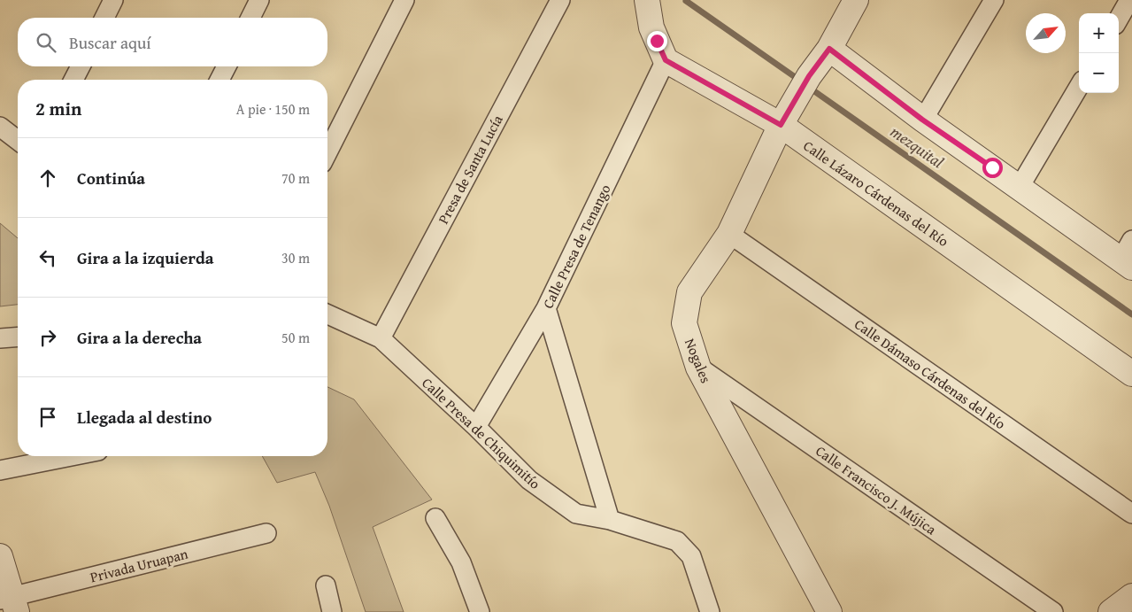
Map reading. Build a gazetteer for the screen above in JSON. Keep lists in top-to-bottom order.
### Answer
{
  "streets": {
    "street": [
      "Presa de Santa Lucía",
      "Calle Lázaro Cárdenas del Río",
      "Calle Presa de Tenango",
      "Nogales",
      "Calle Dámaso Cárdenas del Río",
      "Calle Presa de Chiquimitío",
      "Calle Francisco J. Mújica",
      "Privada Uruapan"
    ]
  },
  "crossings": [
    ["Presa de Santa Lucía", "Calle Presa de Chiquimitío"],
    ["Calle Lázaro Cárdenas del Río", "Calle Presa de Tenango"],
    ["Calle Lázaro Cárdenas del Río", "Nogales"],
    ["Calle Presa de Tenango", "Calle Presa de Chiquimitío"],
    ["Nogales", "Calle Dámaso Cárdenas del Río"],
    ["Nogales", "Calle Francisco J. Mújica"]
  ],
  "water": ["mezquital"],
  "north": "top right",
  "page": {
    "map_buttons": ["+", "−"],
    "search": "Buscar aquí",
    "heading": ["2 min", "A pie · 150 m"],
    "list": [
      ["Continúa", "70 m"],
      ["Gira a la izquierda", "30 m"],
      ["Gira a la derecha", "50 m"],
      "Llegada al destino"
    ]
  }
}
